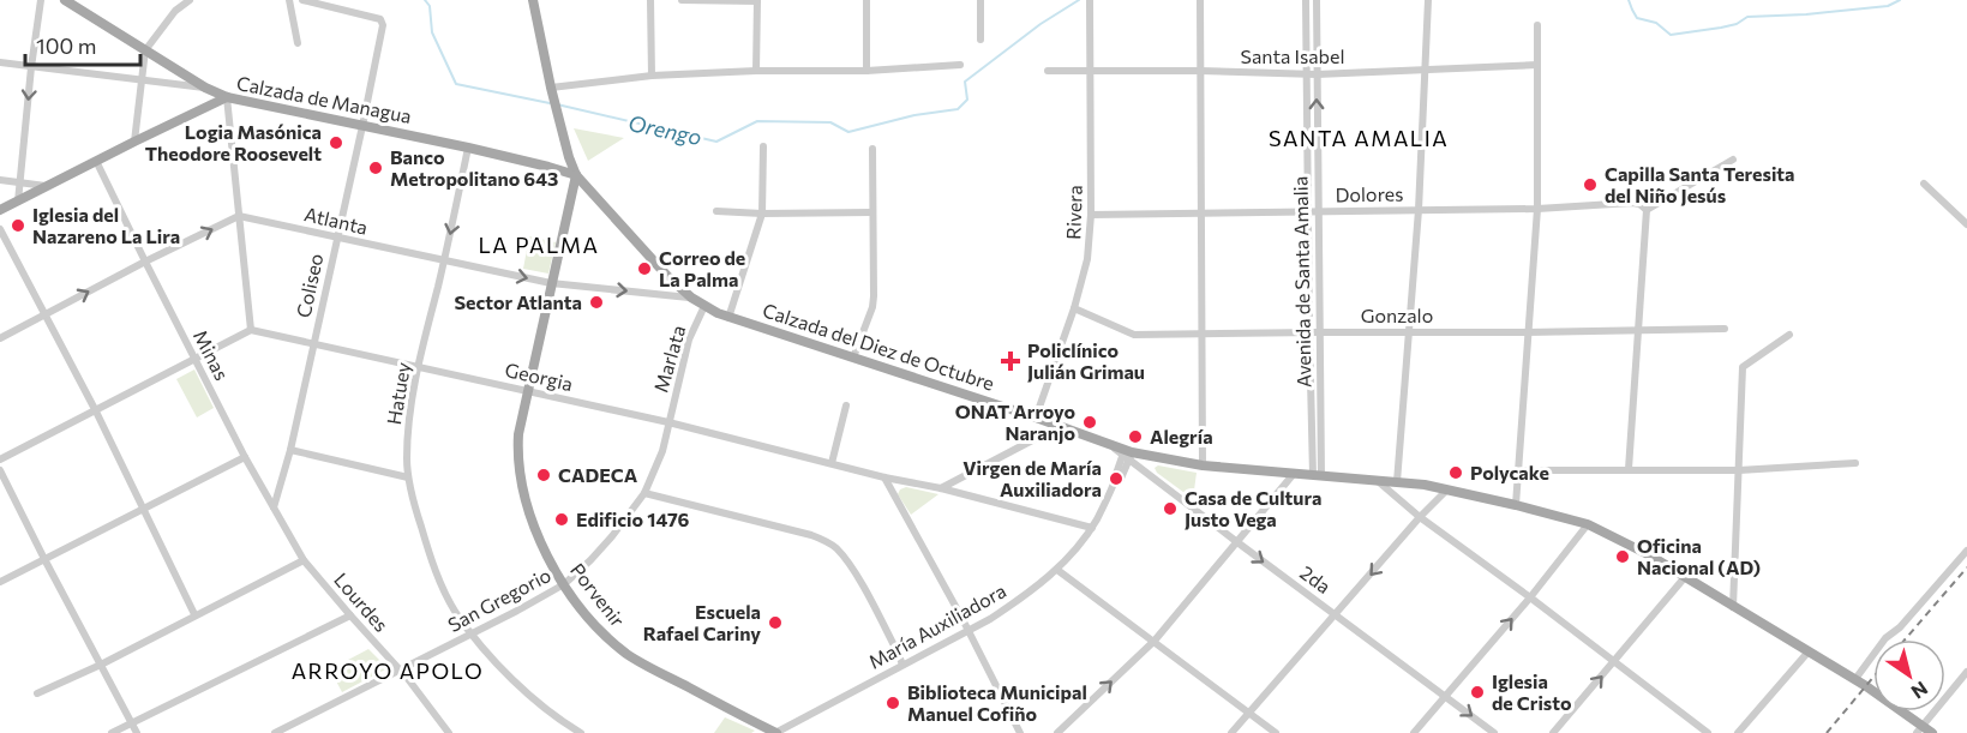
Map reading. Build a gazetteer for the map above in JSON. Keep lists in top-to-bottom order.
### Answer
{
  "streets": {
    "main road": ["Calzada de Managua", "Calzada del Diez de Octubre", "Porvenir"],
    "street": [
      "Santa Isabel",
      "Dolores",
      "Rivera",
      "Atlanta",
      "Avenida de Santa Amalia",
      "Coliseo",
      "Gonzalo",
      "Minas",
      "Marlata",
      "Georgia",
      "Hatuey",
      "2da",
      "San Gregorio",
      "Lourdes",
      "María Auxiliadora"
    ]
  },
  "crossings": [
    ["Santa Isabel", "Rivera"],
    ["Santa Isabel", "Avenida de Santa Amalia"],
    ["Calzada de Managua", "Coliseo"],
    ["Calzada de Managua", "Calzada del Diez de Octubre"],
    ["Calzada de Managua", "Minas"],
    ["Calzada de Managua", "Hatuey"],
    ["Calzada de Managua", "Porvenir"],
    ["Dolores", "Rivera"],
    ["Dolores", "Avenida de Santa Amalia"],
    ["Rivera", "Gonzalo"],
    ["Rivera", "Calzada del Diez de Octubre"],
    ["Atlanta", "Coliseo"],
    ["Atlanta", "Calzada del Diez de Octubre"],
    ["Atlanta", "Hatuey"],
    ["Atlanta", "Porvenir"],
    ["Avenida de Santa Amalia", "Gonzalo"],
    ["Avenida de Santa Amalia", "Calzada del Diez de Octubre"],
    ["Coliseo", "Minas"],
    ["Coliseo", "Georgia"],
    ["Calzada del Diez de Octubre", "Marlata"],
    ["Calzada del Diez de Octubre", "2da"],
    ["Calzada del Diez de Octubre", "Porvenir"],
    ["Calzada del Diez de Octubre", "María Auxiliadora"],
    ["Minas", "Lourdes"],
    ["Marlata", "Georgia"],
    ["Marlata", "San Gregorio"],
    ["Georgia", "Hatuey"],
    ["Georgia", "Porvenir"],
    ["Georgia", "San Gregorio"],
    ["Georgia", "María Auxiliadora"],
    ["Hatuey", "San Gregorio"],
    ["2da", "María Auxiliadora"],
    ["Porvenir", "San Gregorio"],
    ["Porvenir", "María Auxiliadora"],
    ["San Gregorio", "Lourdes"]
  ],
  "one_way": ["Atlanta", "2da"],
  "districts": ["SANTA AMALIA", "LA PALMA", "ARROYO APOLO"],
  "water": ["Orengo"],
  "places": {
    "other": [
      "Logia Masónica Theodore Roosevelt",
      "Banco Metropolitano 643",
      "Capilla Santa Teresita del Niño Jesús",
      "Iglesia del Nazareno La Lira",
      "Correo de La Palma",
      "Sector Atlanta",
      "ONAT Arroyo Naranjo",
      "Alegría",
      "Polycake",
      "CADECA",
      "Virgen de María Auxiliadora",
      "Casa de Cultura Justo Vega",
      "Edificio 1476",
      "Oficina Nacional (AD)",
      "Escuela Rafael Cariny",
      "Iglesia de Cristo",
      "Biblioteca Municipal Manuel Cofiño"
    ],
    "health": ["Policlínico Julián Grimau"]
  },
  "scale_bar": "100 m",
  "north": "bottom right"
}
